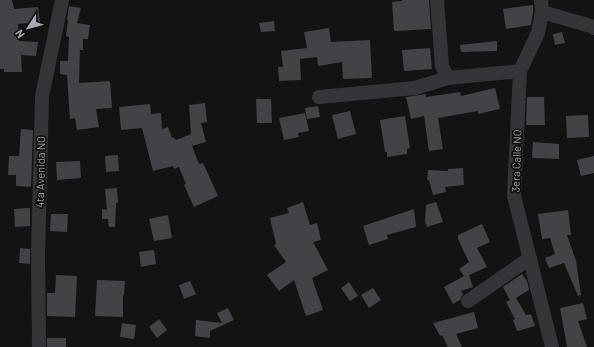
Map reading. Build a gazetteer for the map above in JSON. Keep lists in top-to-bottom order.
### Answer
{
  "streets": {
    "street": ["3era Calle NO", "4ta Avenida NO"]
  },
  "north": "bottom left"
}
